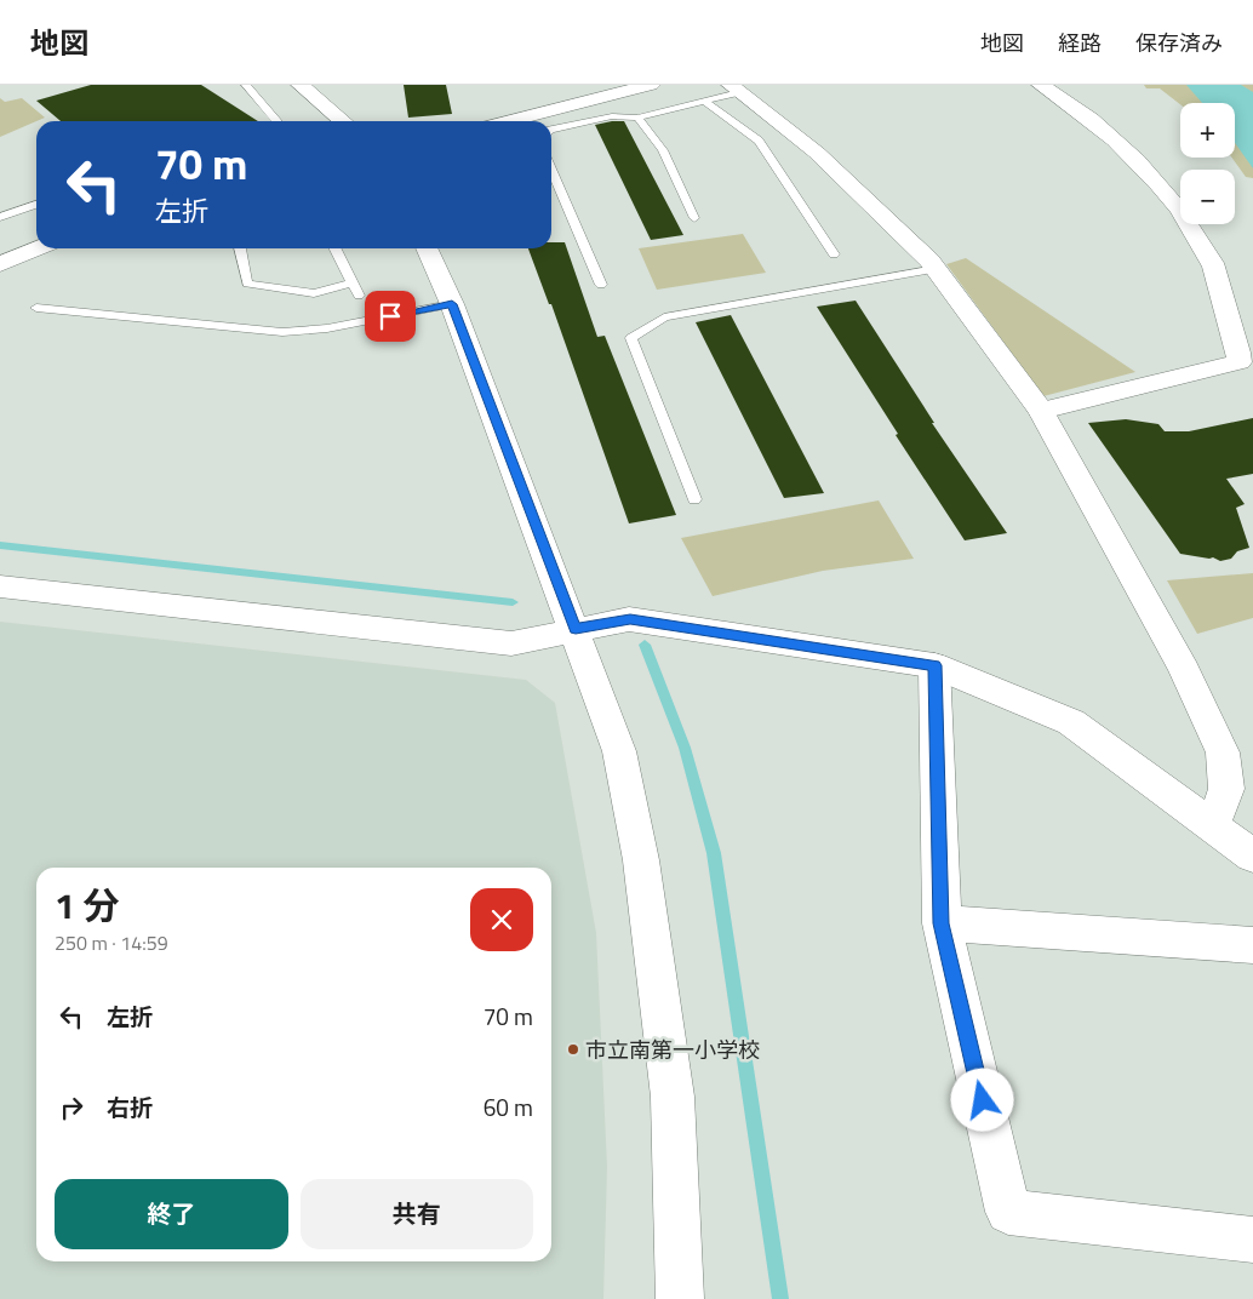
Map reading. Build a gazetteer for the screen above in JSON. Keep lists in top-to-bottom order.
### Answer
{
  "places": ["市立南第一小学校"],
  "page": {
    "header": "地図",
    "nav": ["地図", "経路", "保存済み"],
    "map_buttons": ["+", "−"],
    "turn": ["70 m", "左折"],
    "heading": ["1 分", "250 m · 14:59"],
    "list": [
      {
        "name": "左折",
        "value": "70 m"
      },
      {
        "name": "右折",
        "value": "60 m"
      }
    ],
    "buttons": ["終了", "共有"]
  }
}
